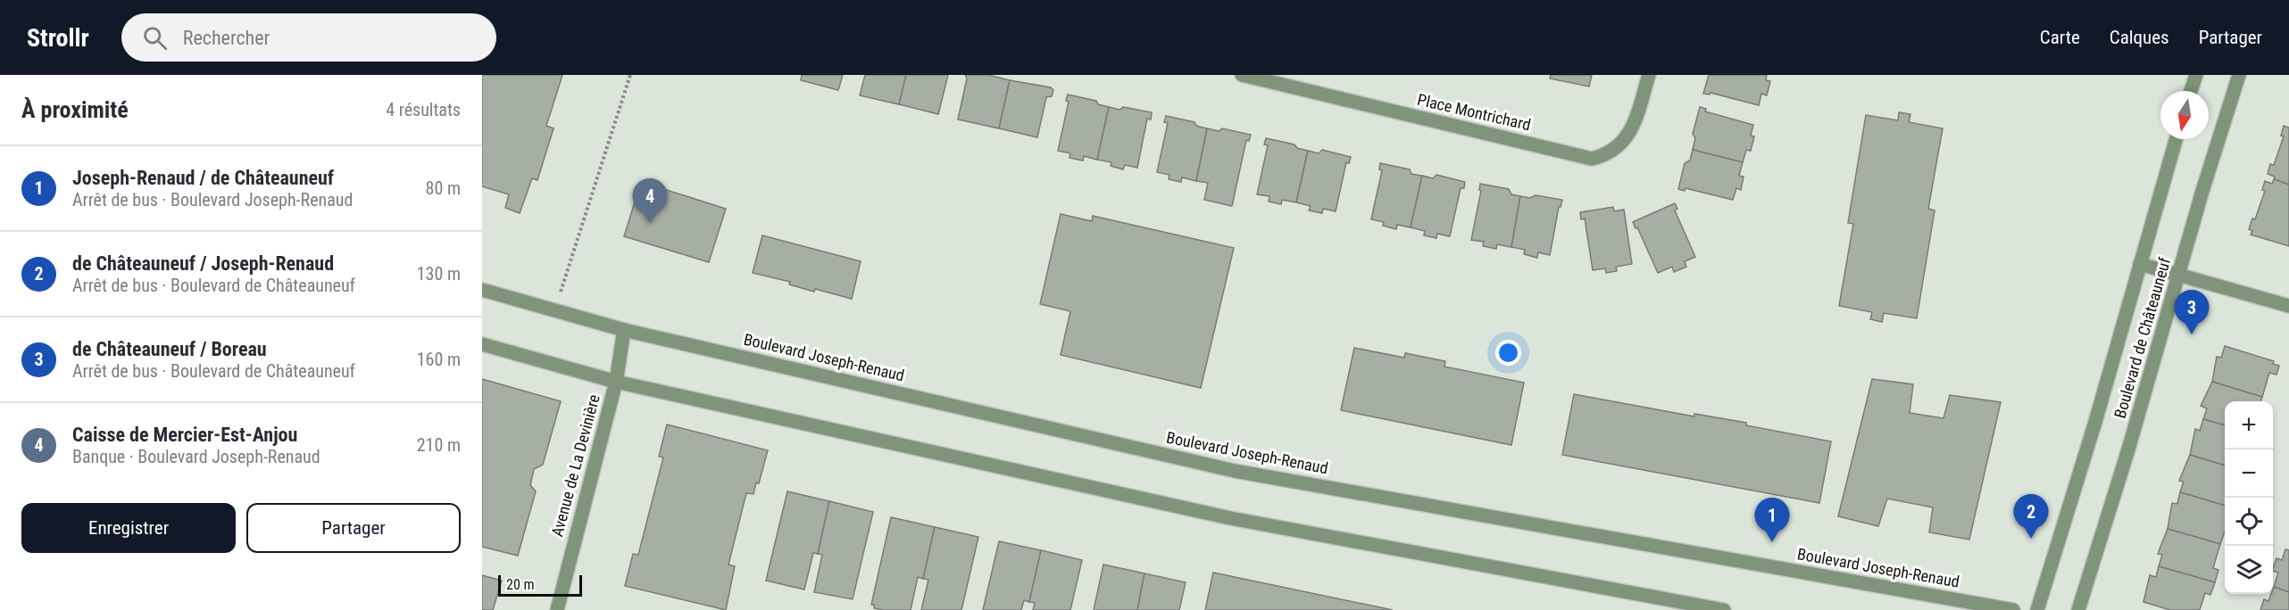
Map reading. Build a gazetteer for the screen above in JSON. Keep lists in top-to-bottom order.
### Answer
{
  "streets": {
    "street": [
      "Place Montrichard",
      "Boulevard de Châteauneuf",
      "Boulevard Joseph-Renaud",
      "Avenue de La Devinière"
    ]
  },
  "crossings": [
    ["Boulevard Joseph-Renaud", "Avenue de La Devinière"]
  ],
  "scale_bar": "20 m",
  "north": "bottom",
  "page": {
    "header": "Strollr",
    "search": "Rechercher",
    "nav": ["Carte", "Calques", "Partager"],
    "heading": ["À proximité", "4 résultats"],
    "list": [
      {
        "mark": "1",
        "name": "Joseph-Renaud / de Châteauneuf",
        "note": "Arrêt de bus · Boulevard Joseph-Renaud",
        "value": "80 m"
      },
      {
        "mark": "2",
        "name": "de Châteauneuf / Joseph-Renaud",
        "note": "Arrêt de bus · Boulevard de Châteauneuf",
        "value": "130 m"
      },
      {
        "mark": "3",
        "name": "de Châteauneuf / Boreau",
        "note": "Arrêt de bus · Boulevard de Châteauneuf",
        "value": "160 m"
      },
      {
        "mark": "4",
        "name": "Caisse de Mercier-Est-Anjou",
        "note": "Banque · Boulevard Joseph-Renaud",
        "value": "210 m"
      }
    ],
    "pins": [
      "4",
      "3",
      "2",
      "1"
    ],
    "map_buttons": ["+", "−"],
    "buttons": ["Enregistrer", "Partager"],
    "scale": "20 m"
  }
}
